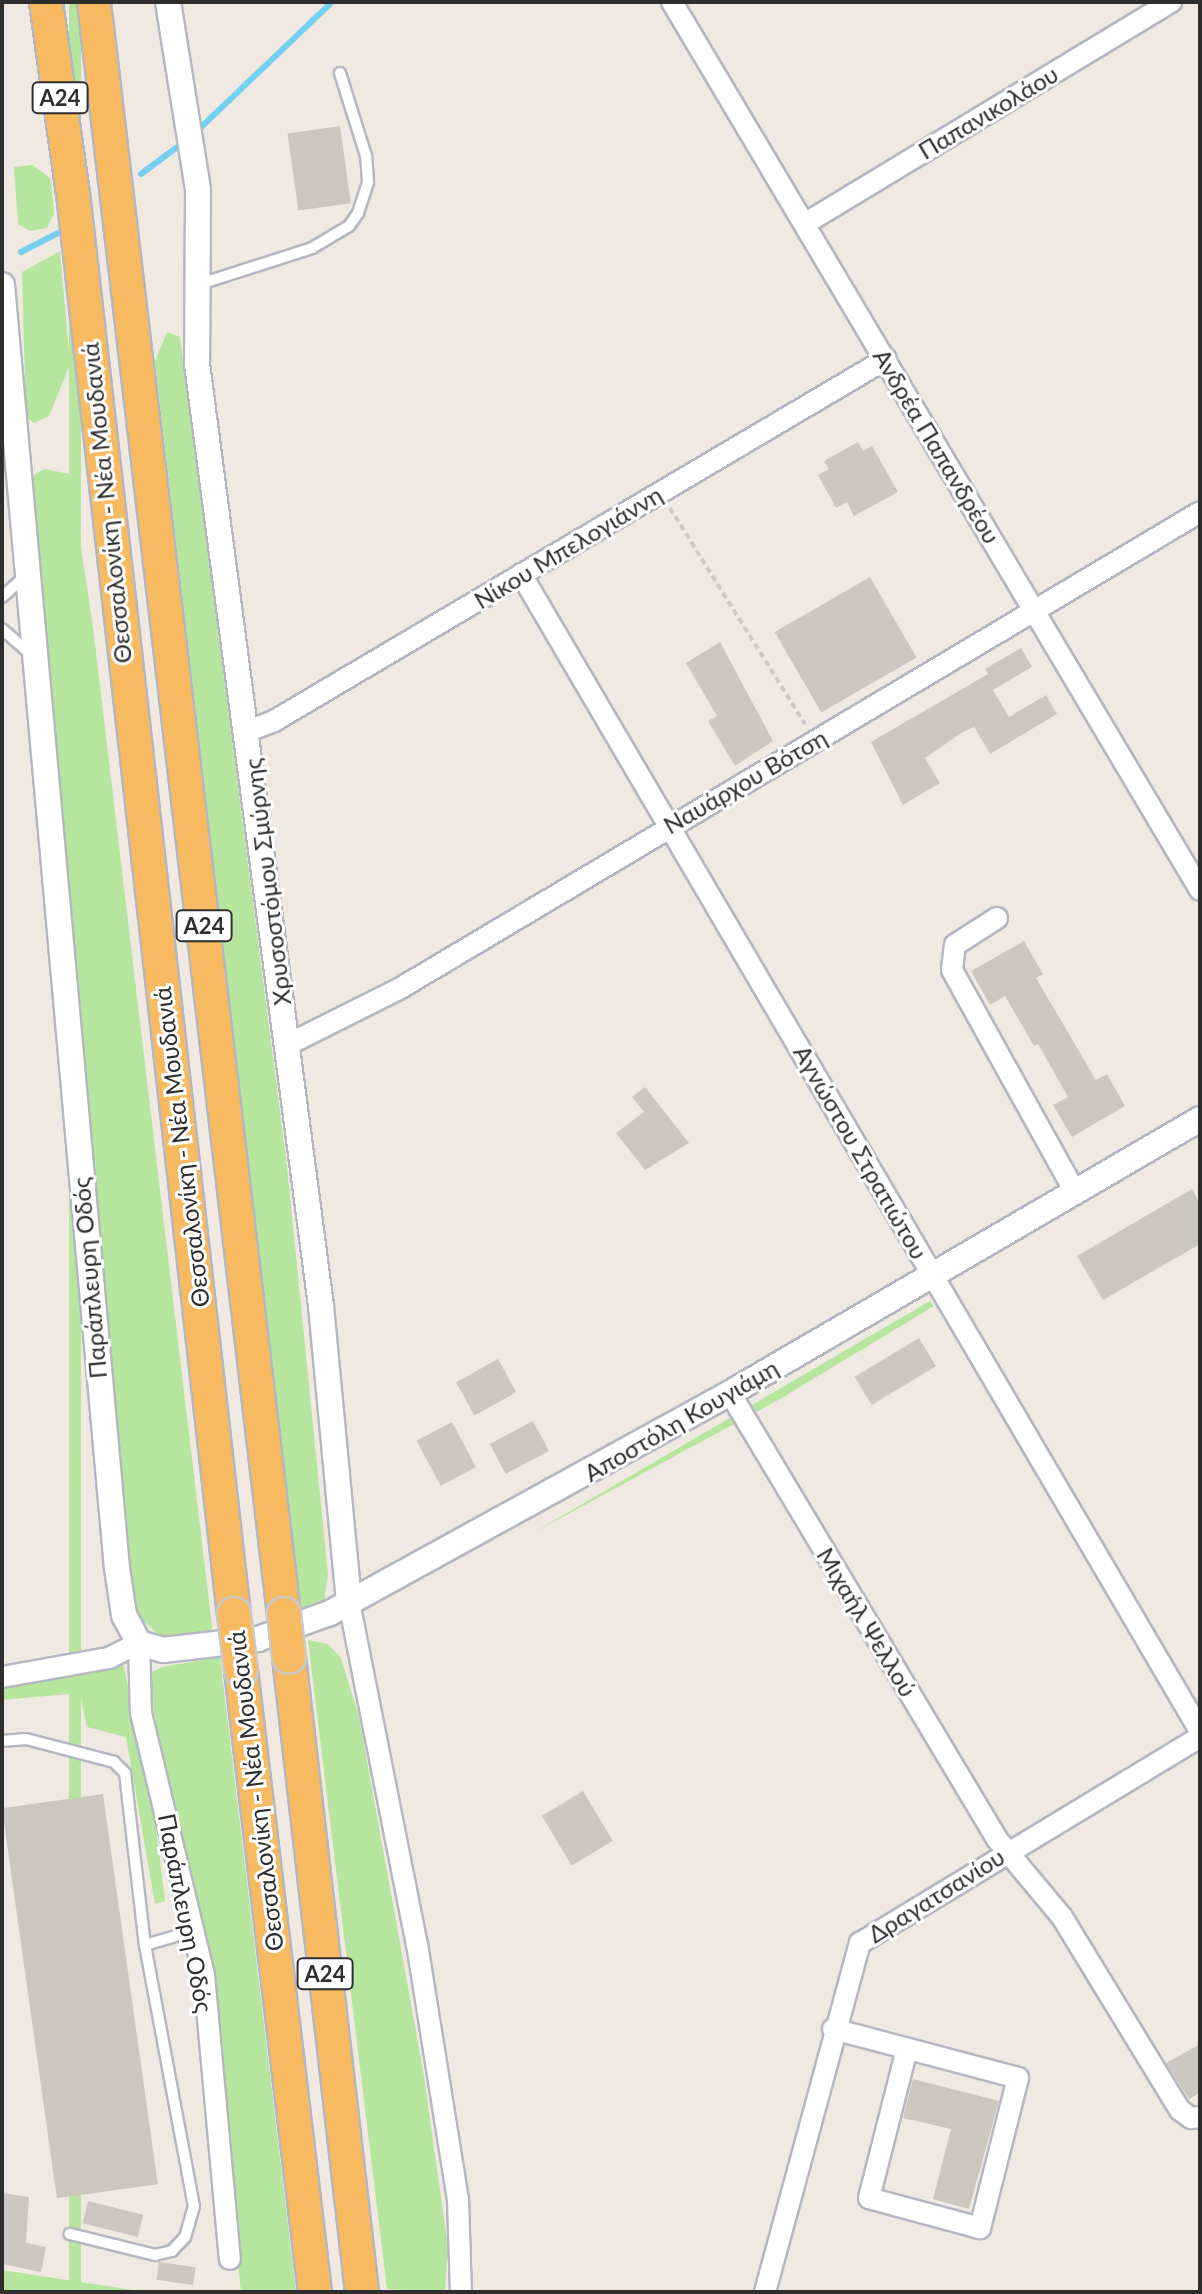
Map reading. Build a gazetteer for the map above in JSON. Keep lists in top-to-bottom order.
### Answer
{
  "streets": {
    "highway": ["Α24", "Θεσσαλονίκη - Νέα Μουδανιά"],
    "street": [
      "Παπανικολάου",
      "Ανδρέα Παπανδρέου",
      "Νίκου Μπελογιάννη",
      "Ναυάρχου Βότση",
      "Χρυσοστόμου Σμύρνης",
      "Αγνώστου Στρατιώτου",
      "Παράπλευρη Οδός",
      "Αποστόλη Κουγιάμη",
      "Μιχαήλ Ψελλού",
      "Δραγατσανίου"
    ]
  },
  "crossings": [
    ["Παπανικολάου", "Ανδρέα Παπανδρέου"],
    ["Ανδρέα Παπανδρέου", "Νίκου Μπελογιάννη"],
    ["Ανδρέα Παπανδρέου", "Ναυάρχου Βότση"],
    ["Νίκου Μπελογιάννη", "Χρυσοστόμου Σμύρνης"],
    ["Νίκου Μπελογιάννη", "Αγνώστου Στρατιώτου"],
    ["Ναυάρχου Βότση", "Χρυσοστόμου Σμύρνης"],
    ["Ναυάρχου Βότση", "Αγνώστου Στρατιώτου"],
    ["Χρυσοστόμου Σμύρνης", "Αποστόλη Κουγιάμη"],
    ["Αγνώστου Στρατιώτου", "Αποστόλη Κουγιάμη"],
    ["Παράπλευρη Οδός", "Αποστόλη Κουγιάμη"],
    ["Αποστόλη Κουγιάμη", "Μιχαήλ Ψελλού"],
    ["Μιχαήλ Ψελλού", "Δραγατσανίου"]
  ]
}
